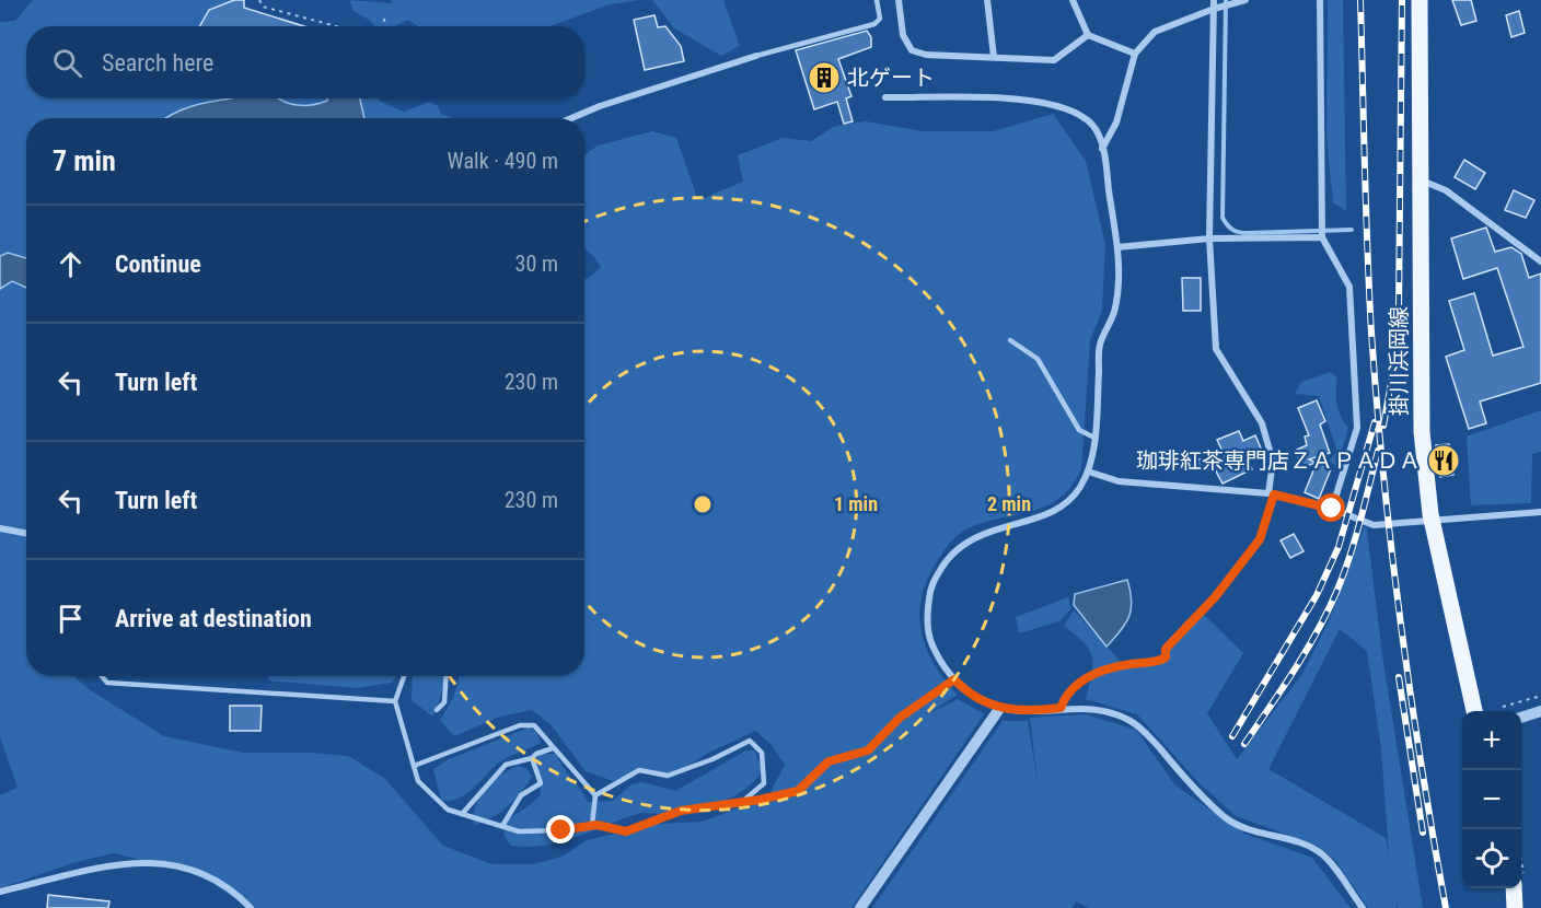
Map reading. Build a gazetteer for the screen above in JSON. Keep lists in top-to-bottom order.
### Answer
{
  "streets": {
    "main road": ["掛川浜岡線"]
  },
  "places": {
    "building": ["北ゲート"],
    "restaurant": ["珈琲紅茶専門店ＺＡＰＡＤＡ"]
  },
  "page": {
    "search": "Search here",
    "heading": ["7 min", "Walk · 490 m"],
    "list": [
      ["Continue", "30 m"],
      ["Turn left", "230 m"],
      ["Turn left", "230 m"],
      "Arrive at destination"
    ],
    "map_buttons": ["+", "−"]
  },
  "rings": ["1 min", "2 min"]
}
